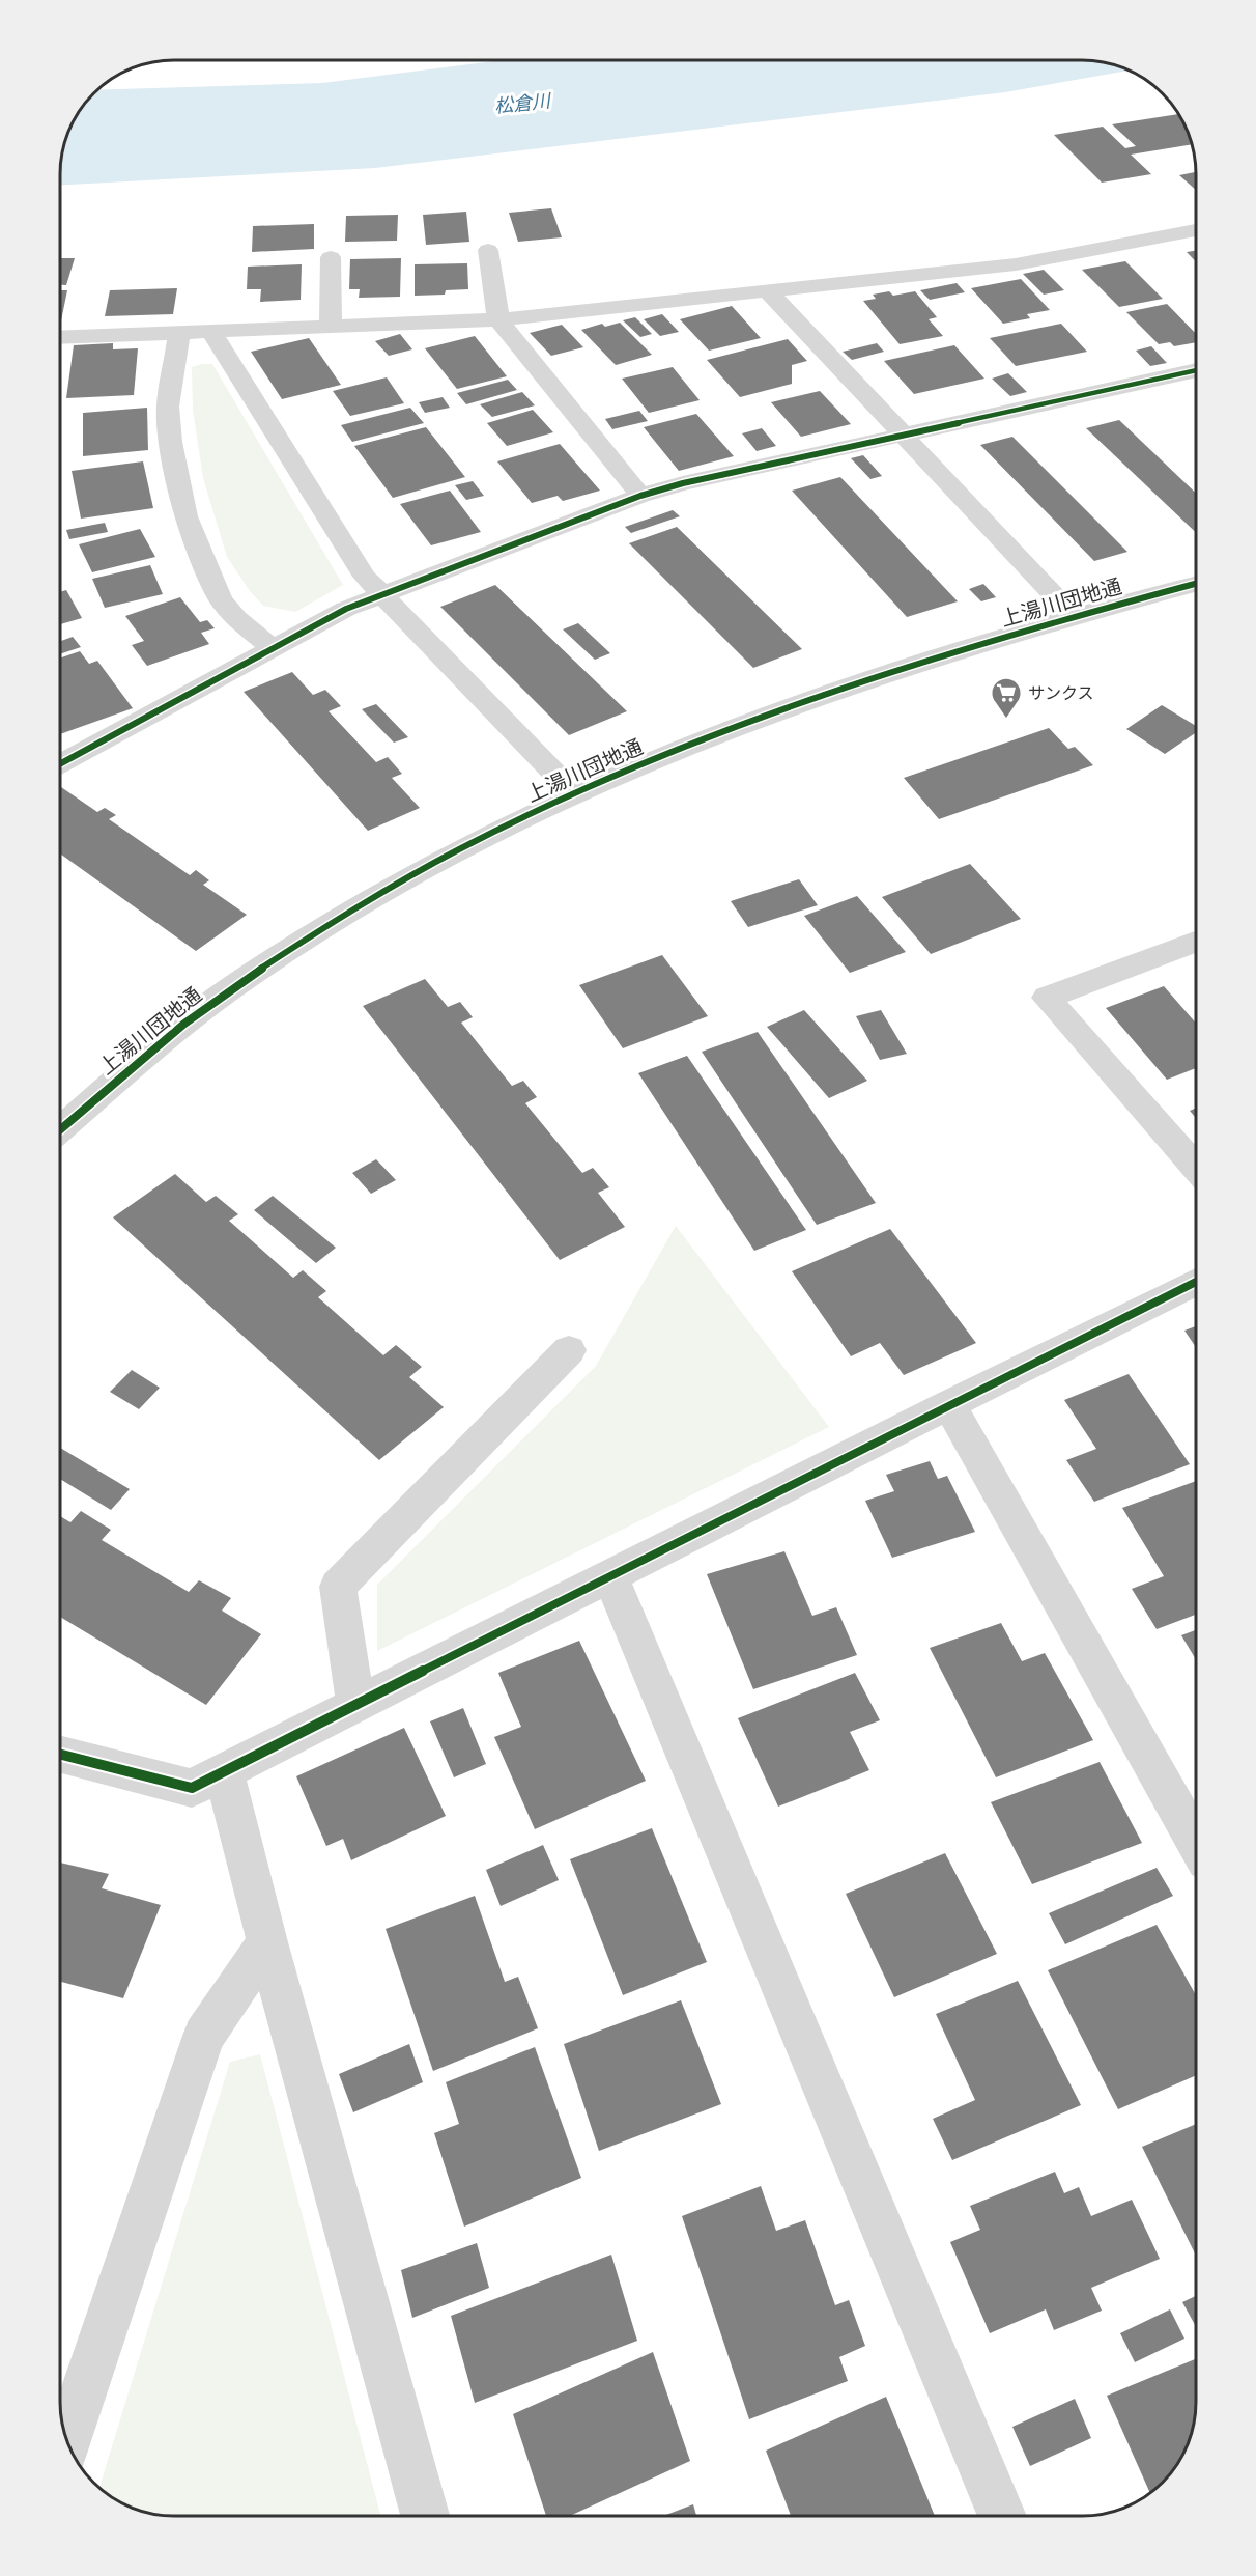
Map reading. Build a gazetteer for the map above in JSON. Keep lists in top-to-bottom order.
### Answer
{
  "streets": {
    "street": ["上湯川団地通"]
  },
  "water": ["松倉川"],
  "places": {
    "supermarket": ["サンクス"]
  }
}
